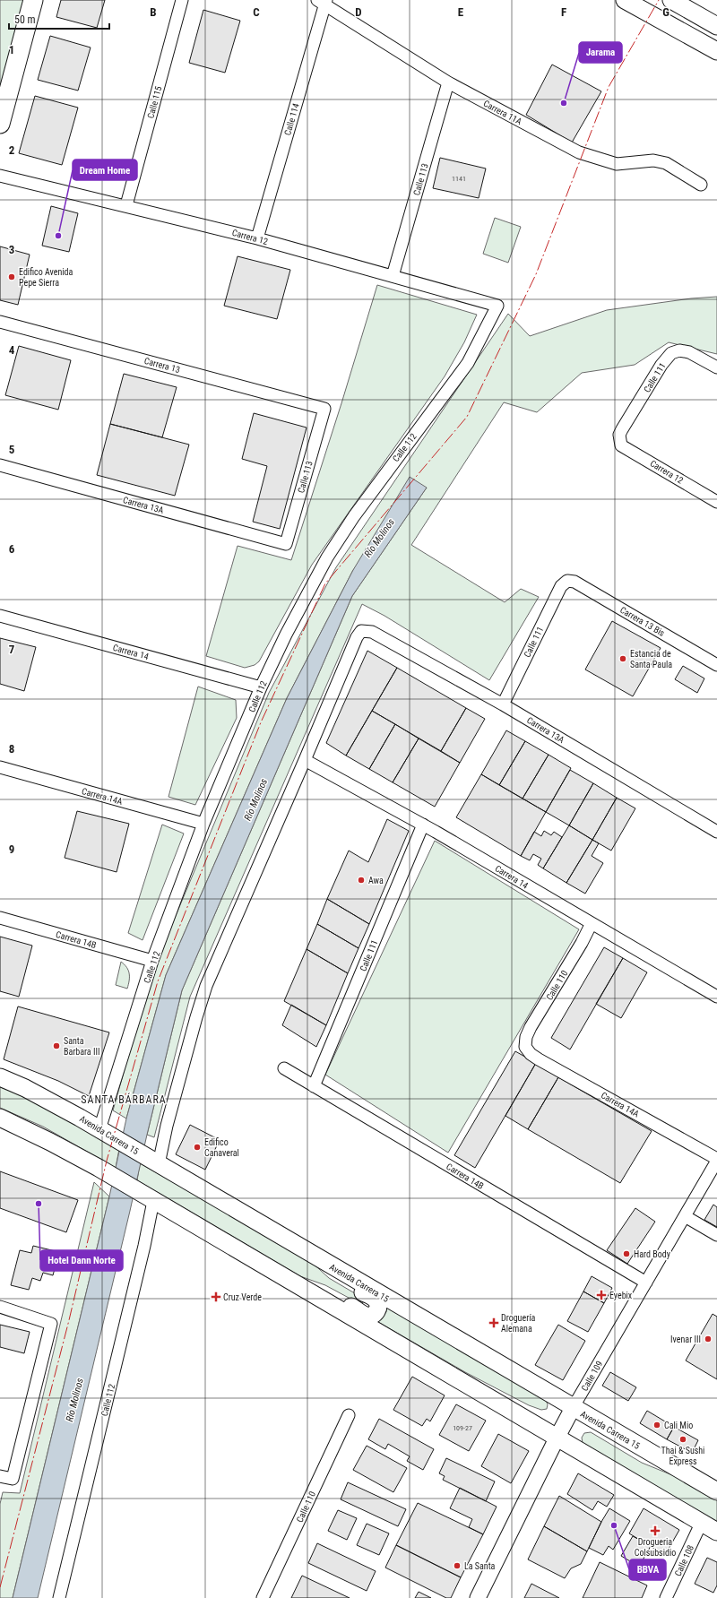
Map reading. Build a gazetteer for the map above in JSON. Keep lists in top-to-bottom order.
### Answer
{
  "streets": {
    "main road": ["Avenida Carrera 15"],
    "street": [
      "Calle 115",
      "Carrera 11A",
      "Calle 114",
      "Calle 113",
      "Carrera 12",
      "Carrera 13",
      "Calle 111",
      "Calle 112",
      "Carrera 13A",
      "Carrera 13 Bis",
      "Carrera 14",
      "Carrera 14A",
      "Carrera 14B",
      "Calle 110",
      "Calle 109",
      "Calle 108"
    ]
  },
  "crossings": [
    ["Calle 115", "Carrera 12"],
    ["Carrera 11A", "Calle 114"],
    ["Carrera 11A", "Calle 113"],
    ["Calle 114", "Carrera 12"],
    ["Calle 113", "Carrera 12"],
    ["Calle 113", "Carrera 13"],
    ["Calle 113", "Carrera 13A"],
    ["Carrera 12", "Calle 111"],
    ["Carrera 12", "Calle 112"],
    ["Calle 111", "Carrera 13A"],
    ["Calle 111", "Carrera 13 Bis"],
    ["Calle 111", "Carrera 14"],
    ["Calle 111", "Carrera 14B"],
    ["Calle 112", "Carrera 14"],
    ["Calle 112", "Carrera 14A"],
    ["Calle 112", "Carrera 14B"],
    ["Calle 112", "Avenida Carrera 15"],
    ["Carrera 13A", "Carrera 14"],
    ["Carrera 14", "Calle 110"],
    ["Carrera 14A", "Calle 110"],
    ["Carrera 14A", "Calle 109"],
    ["Carrera 14B", "Calle 109"],
    ["Avenida Carrera 15", "Calle 109"]
  ],
  "districts": ["SANTA BÁRBARA"],
  "water": ["Río Molinos"],
  "places": {
    "other": [
      "Jarama",
      "Dream Home",
      "Edifico Avenida Pepe Sierra",
      "Estancia de Santa Paula",
      "Awa",
      "Santa Barbara III",
      "Edifico Canaveral",
      "Hotel Dann Norte",
      "Hard Body",
      "Ivenar III",
      "Cali Mio",
      "Thai & Sushi Express",
      "BBVA",
      "La Santa"
    ],
    "health": [
      "Eyebix",
      "Cruz Verde",
      "Droguería Alemana",
      "Drogueria Colsubsidio"
    ]
  },
  "house_numbers": ["1141", "109-27"],
  "scale_bar": "50 m",
  "grid": {
    "columns": [
      "B",
      "C",
      "D",
      "E",
      "F",
      "G"
    ],
    "rows": [
      "1",
      "2",
      "3",
      "4",
      "5",
      "6",
      "7",
      "8",
      "9"
    ]
  }
}
